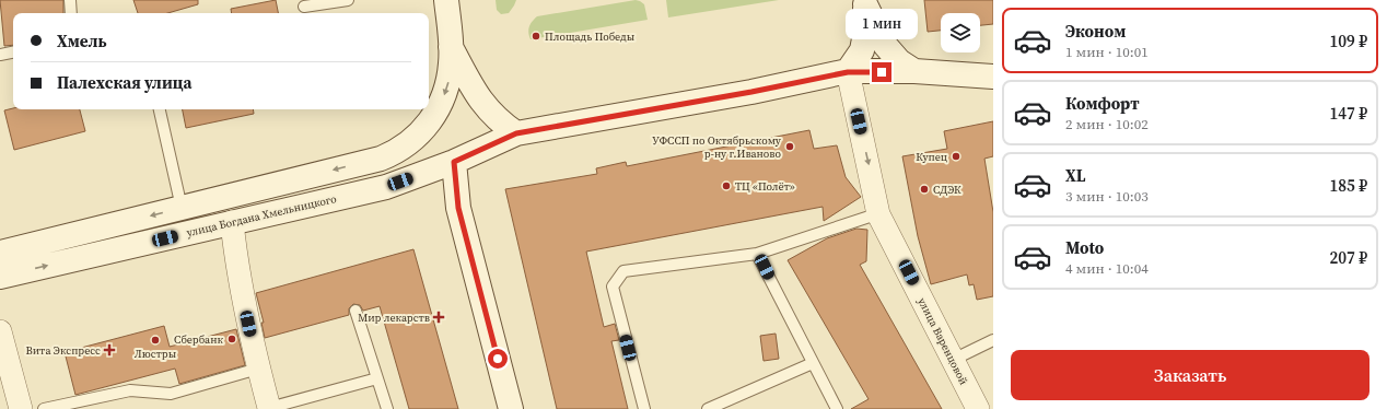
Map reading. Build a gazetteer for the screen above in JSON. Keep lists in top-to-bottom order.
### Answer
{
  "streets": {
    "main road": ["улица Богдана Хмельницкого"],
    "street": ["улица Варенцовой"]
  },
  "crossings": [
    ["улица Богдана Хмельницкого", "улица Варенцовой"]
  ],
  "one_way": ["улица Варенцовой"],
  "places": {
    "other": [
      "Площадь Победы",
      "УФССП по Октябрьскому р-ну г.Иваново",
      "Купец",
      "ТЦ «Полёт»",
      "СДЭК",
      "Сбербанк",
      "Люстры"
    ],
    "health": ["Мир лекарств", "Вита Экспресс"]
  },
  "page": {
    "list": [
      {
        "name": "Эконом",
        "note": "1 мин · 10:01",
        "value": "109 ₽"
      },
      {
        "name": "Комфорт",
        "note": "2 мин · 10:02",
        "value": "147 ₽"
      },
      {
        "name": "XL",
        "note": "3 мин · 10:03",
        "value": "185 ₽"
      },
      {
        "name": "Moto",
        "note": "4 мин · 10:04",
        "value": "207 ₽"
      }
    ],
    "bubble": "1 мин",
    "banner": ["Хмель", "Палехская улица"],
    "buttons": "Заказать"
  }
}
